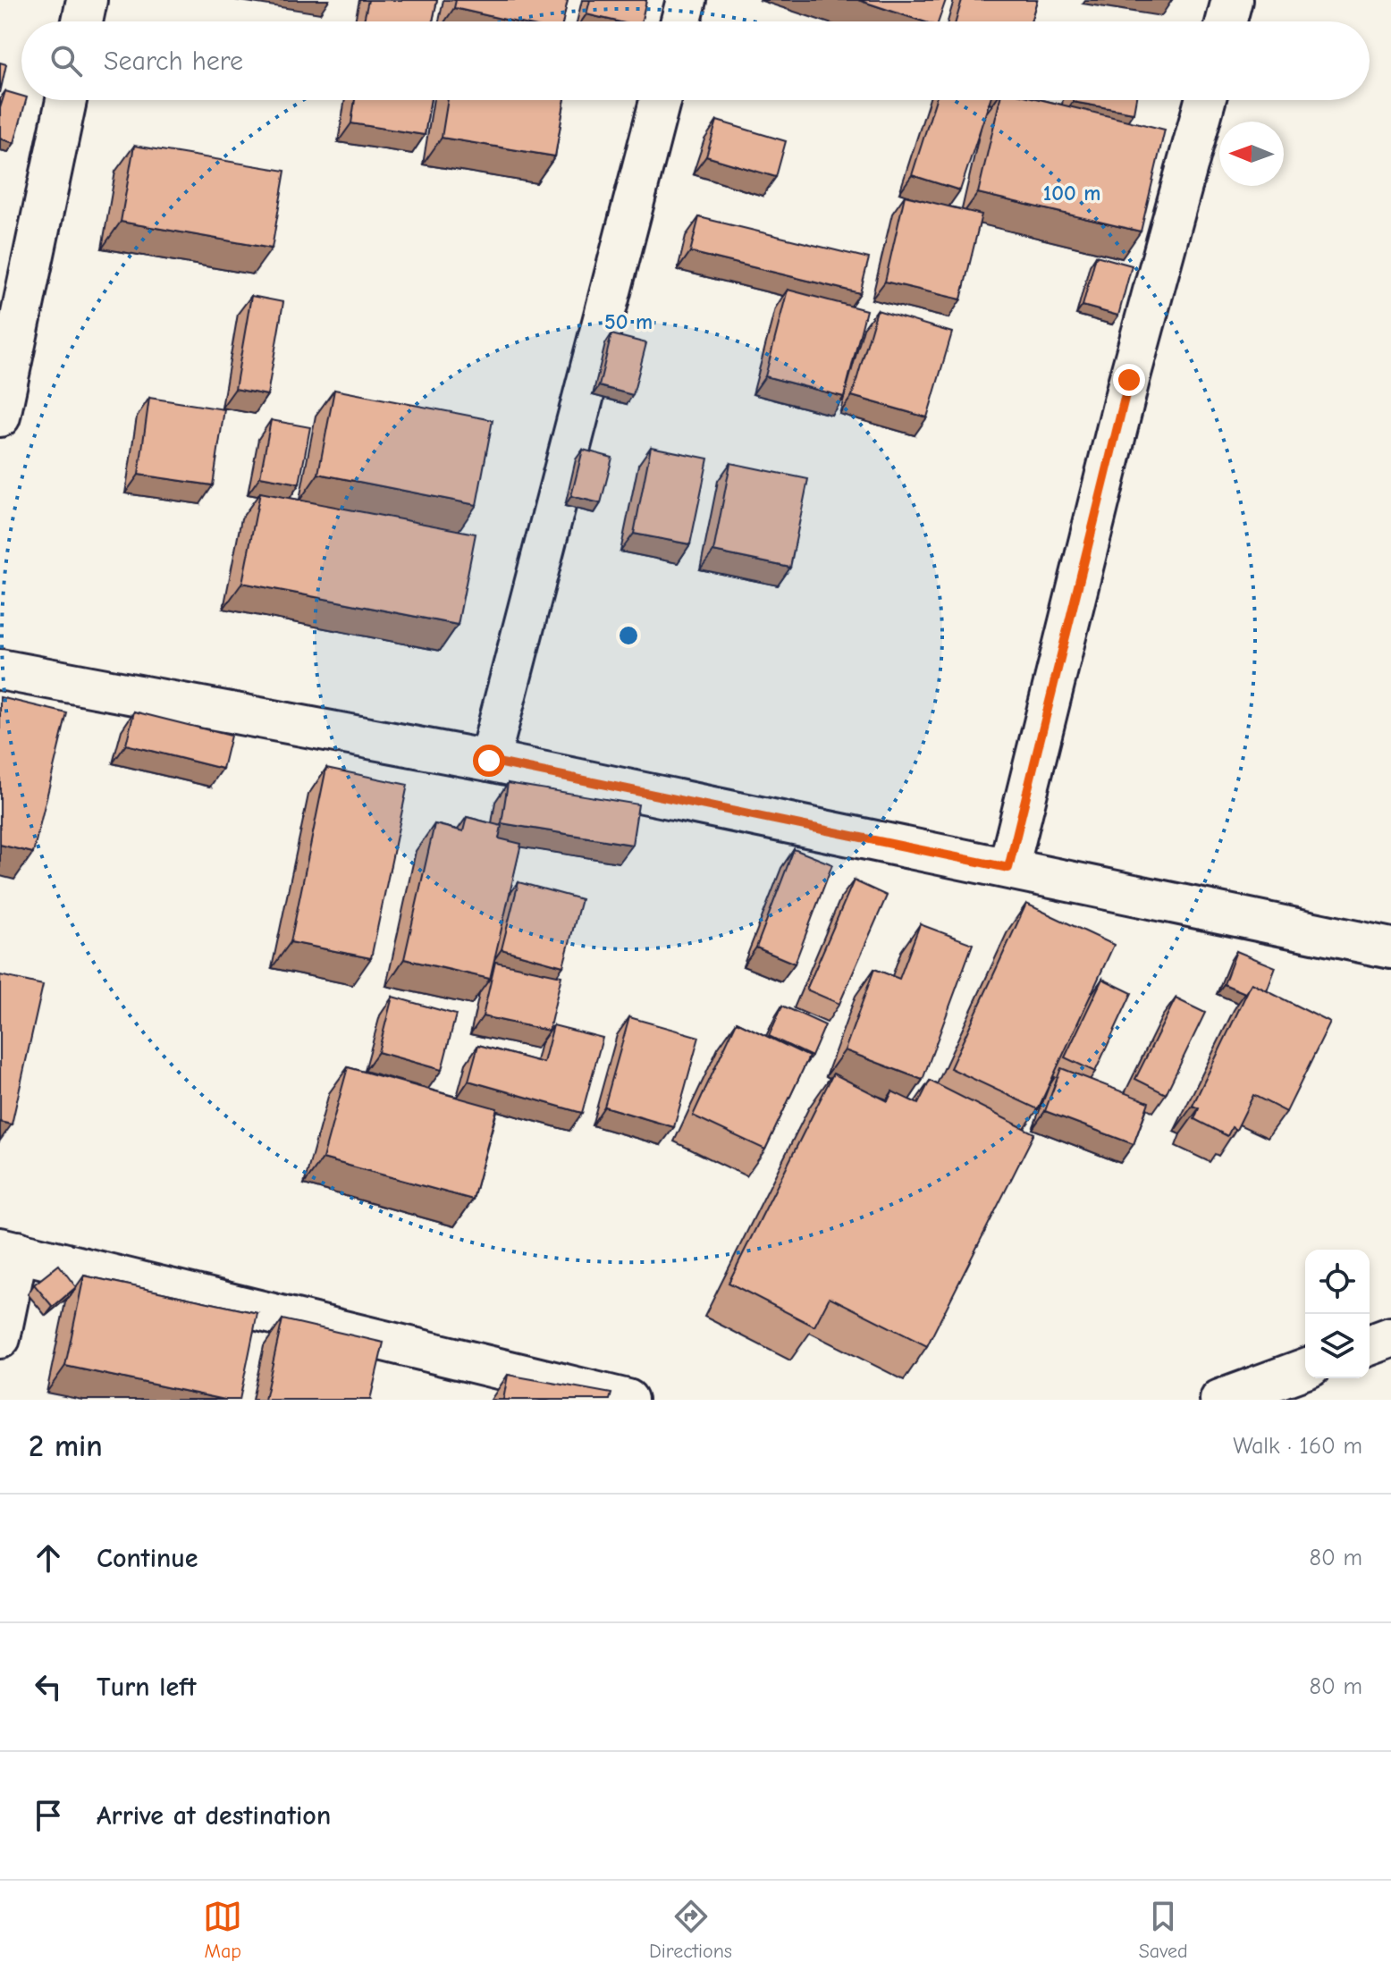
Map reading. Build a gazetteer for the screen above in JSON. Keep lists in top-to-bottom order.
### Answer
{
  "north": "left",
  "page": {
    "search": "Search here",
    "heading": ["2 min", "Walk · 160 m"],
    "list": [
      ["Continue", "80 m"],
      ["Turn left", "80 m"],
      "Arrive at destination"
    ],
    "nav": ["Map", "Directions", "Saved"]
  },
  "rings": ["100 m", "50 m"]
}
